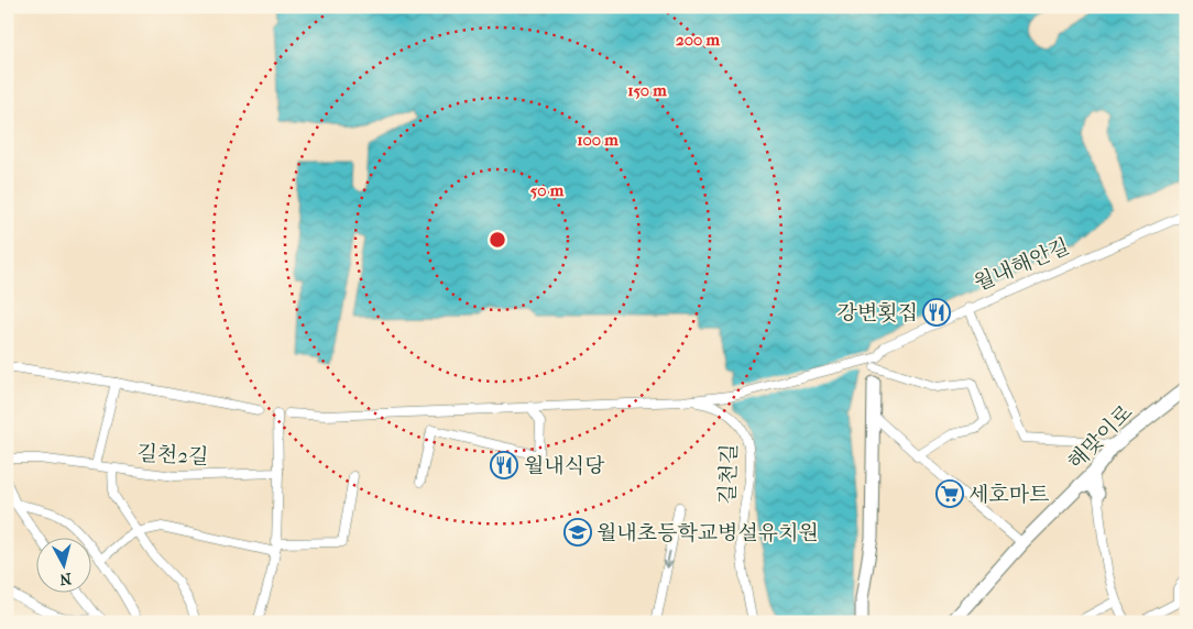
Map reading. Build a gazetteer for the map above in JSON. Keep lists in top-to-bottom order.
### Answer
{
  "streets": {
    "main road": ["해맞이로"],
    "street": ["월내해안길", "길천2길", "길천길"]
  },
  "crossings": [
    ["월내해안길", "길천길"]
  ],
  "places": {
    "restaurant": ["강변횟집", "월내식당"],
    "supermarket": ["세호마트"],
    "school or university": ["월내초등학교병설유치원"]
  },
  "north": "bottom",
  "rings": [
    "200 m",
    "150 m",
    "100 m",
    "50 m"
  ]
}
